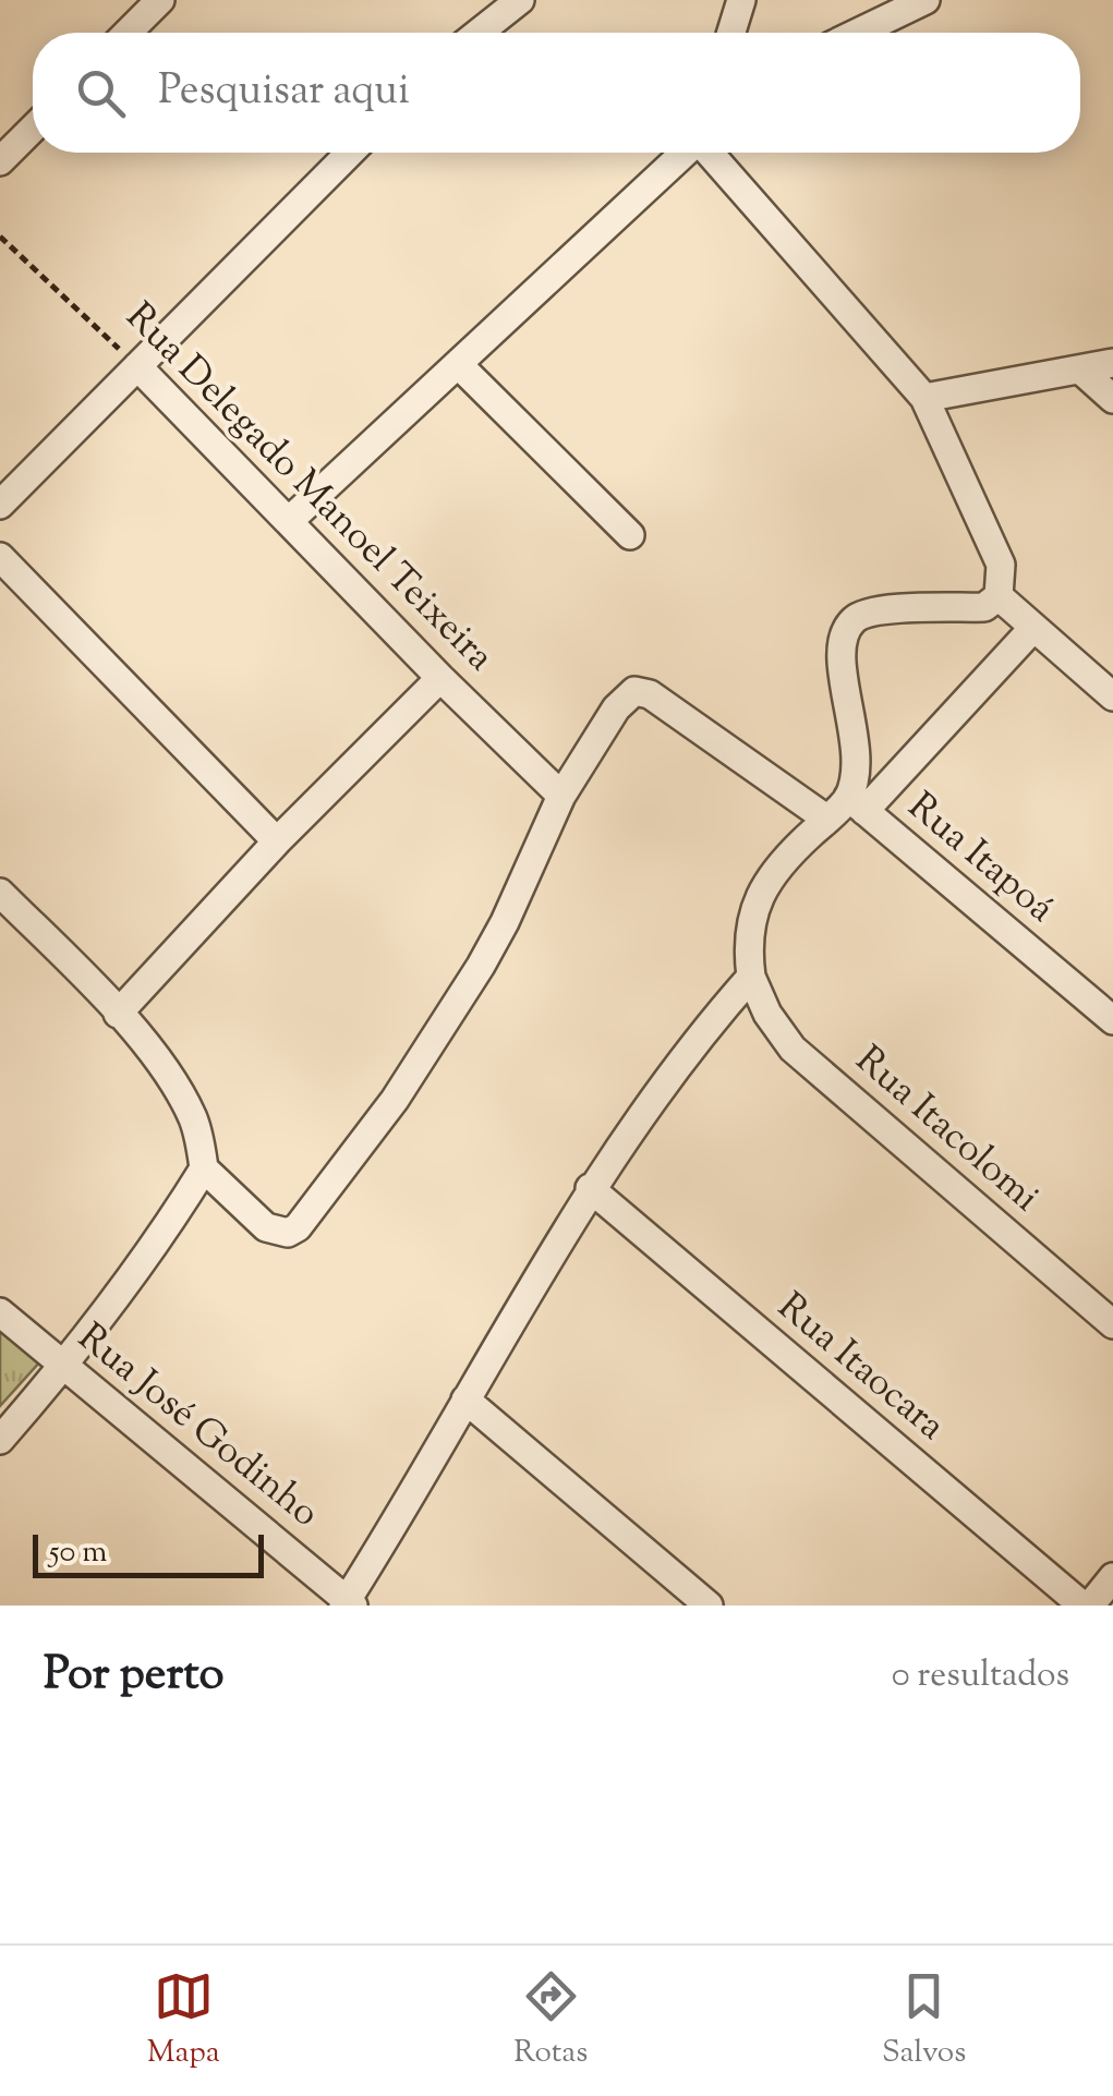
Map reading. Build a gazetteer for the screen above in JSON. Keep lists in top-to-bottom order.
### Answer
{
  "streets": {
    "street": [
      "Rua Delegado Manoel Teixeira",
      "Rua Itapoá",
      "Rua Itacolomi",
      "Rua Itaocara",
      "Rua José Godinho"
    ]
  },
  "scale_bar": "50 m",
  "page": {
    "search": "Pesquisar aqui",
    "scale": "50 m",
    "heading": ["Por perto", "0 resultados"],
    "nav": ["Mapa", "Rotas", "Salvos"]
  }
}
